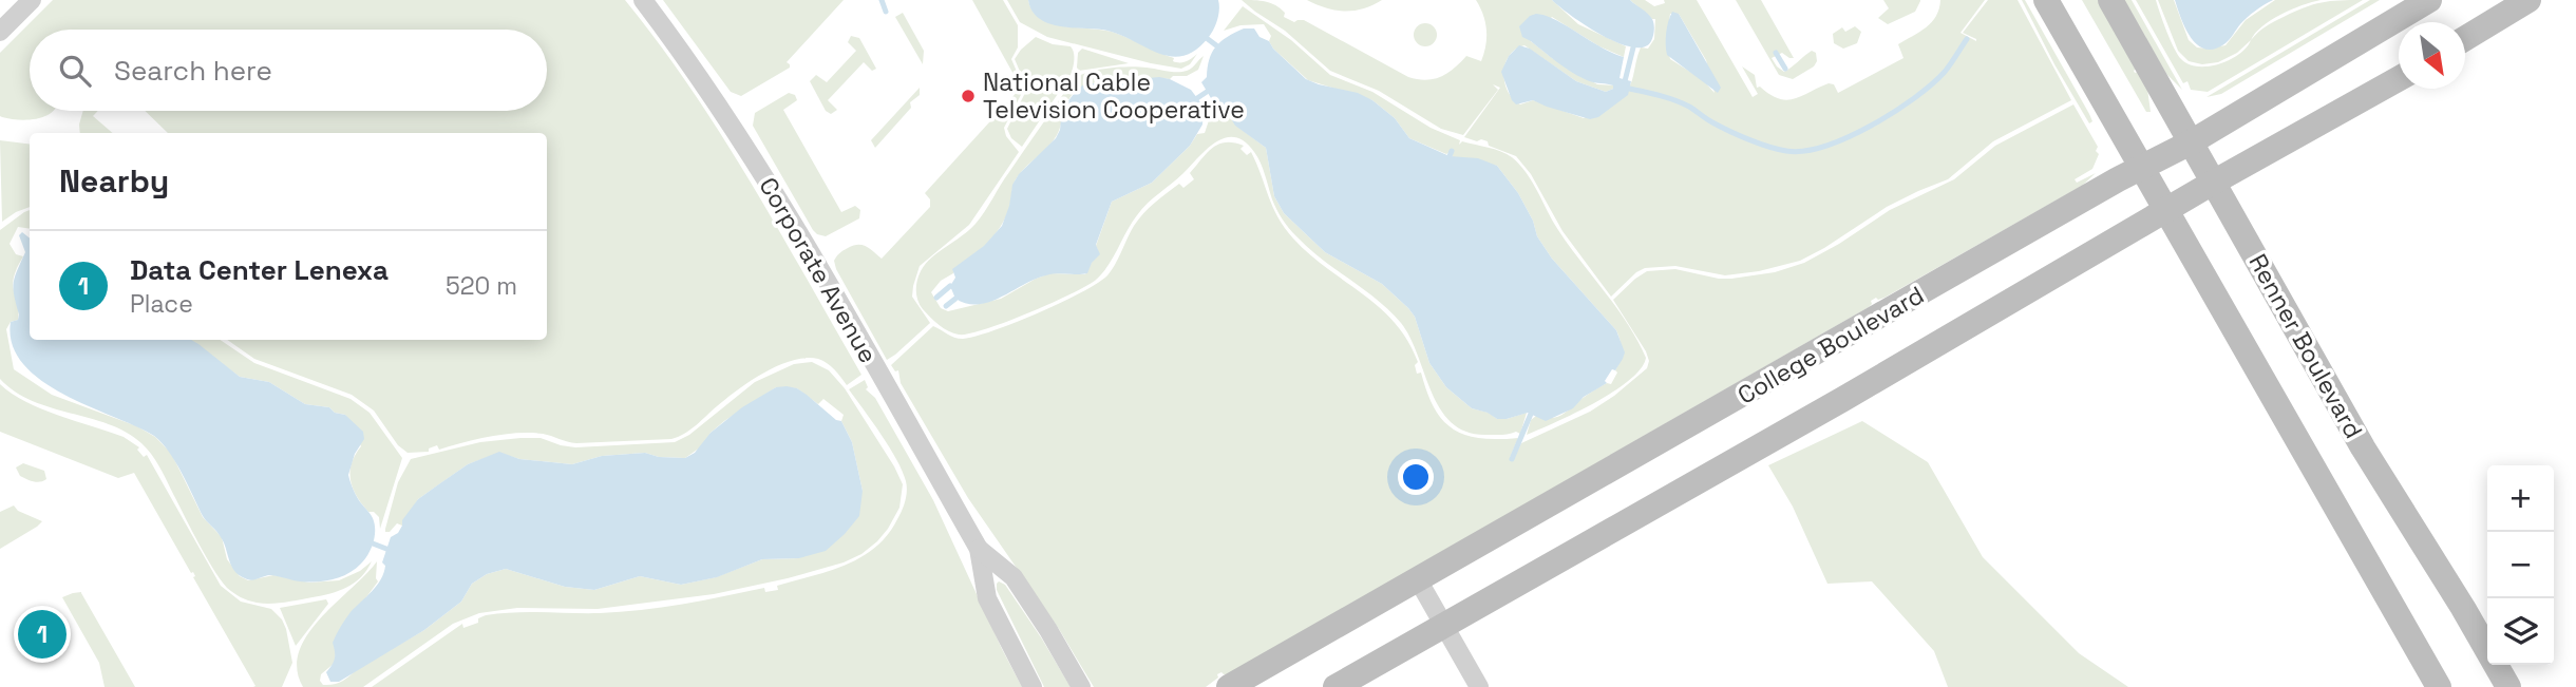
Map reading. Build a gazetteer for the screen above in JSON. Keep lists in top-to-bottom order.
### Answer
{
  "streets": {
    "main road": ["College Boulevard", "Renner Boulevard"],
    "street": ["Corporate Avenue"]
  },
  "crossings": [
    ["College Boulevard", "Renner Boulevard"]
  ],
  "places": ["National Cable Television Cooperative"],
  "north": "bottom right",
  "page": {
    "search": "Search here",
    "heading": "Nearby",
    "list": [
      {
        "mark": "1",
        "name": "Data Center Lenexa",
        "note": "Place",
        "value": "520 m"
      }
    ],
    "map_buttons": ["+", "−"],
    "pins": "1"
  }
}
